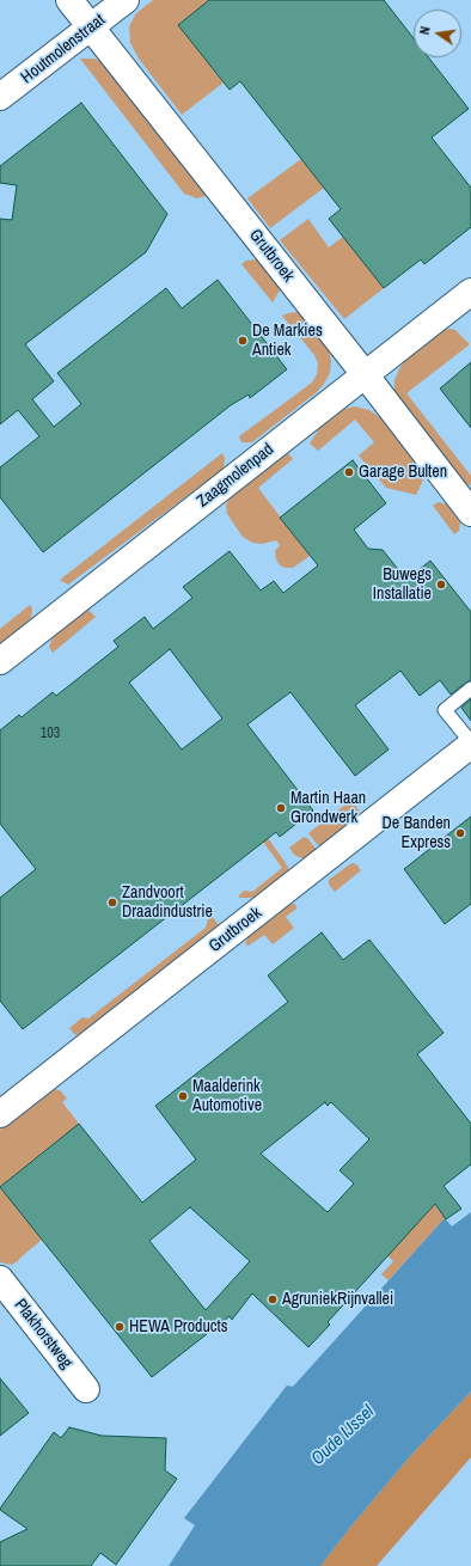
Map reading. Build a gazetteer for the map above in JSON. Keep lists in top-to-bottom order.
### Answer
{
  "streets": {
    "street": [
      "Houtmolenstraat",
      "Grutbroek",
      "Zaagmolenpad",
      "Plakhorstweg"
    ]
  },
  "crossings": [
    ["Houtmolenstraat", "Grutbroek"],
    ["Grutbroek", "Zaagmolenpad"]
  ],
  "water": ["Oude IJssel"],
  "places": [
    "De Markies Antiek",
    "Garage Bulten",
    "Buwegs Installatie",
    "Martin Haan Grondwerk",
    "De Banden Express",
    "Zandvoort Draadindustrie",
    "Maalderink Automotive",
    "AgruniekRijnvallei",
    "HEWA Products"
  ],
  "house_numbers": ["103"],
  "north": "left"
}
